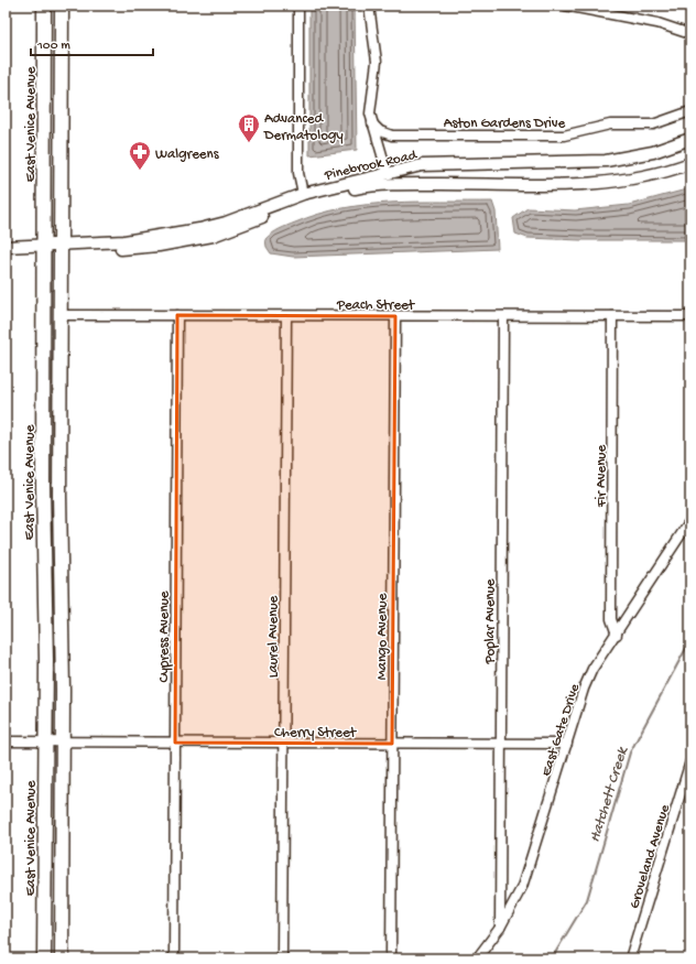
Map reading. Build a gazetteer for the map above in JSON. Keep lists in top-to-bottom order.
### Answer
{
  "streets": {
    "main road": ["East Venice Avenue"],
    "street": [
      "Aston Gardens Drive",
      "Pinebrook Road",
      "Peach Street",
      "Fir Avenue",
      "Poplar Avenue",
      "Cypress Avenue",
      "Laurel Avenue",
      "Mango Avenue",
      "East Gate Drive",
      "Cherry Street",
      "Groveland Avenue"
    ]
  },
  "crossings": [
    ["East Venice Avenue", "Pinebrook Road"],
    ["East Venice Avenue", "Cherry Street"],
    ["Peach Street", "Fir Avenue"],
    ["Peach Street", "Poplar Avenue"],
    ["Peach Street", "Cypress Avenue"],
    ["Peach Street", "Laurel Avenue"],
    ["Peach Street", "Mango Avenue"],
    ["Fir Avenue", "East Gate Drive"],
    ["Poplar Avenue", "East Gate Drive"],
    ["Poplar Avenue", "Cherry Street"],
    ["Cypress Avenue", "Cherry Street"],
    ["Laurel Avenue", "Cherry Street"],
    ["Mango Avenue", "Cherry Street"],
    ["East Gate Drive", "Cherry Street"]
  ],
  "water": ["Hatchett Creek"],
  "places": {
    "building": ["Advanced Dermatology"],
    "pharmacy": ["Walgreens"]
  },
  "scale_bar": "100 m"
}
